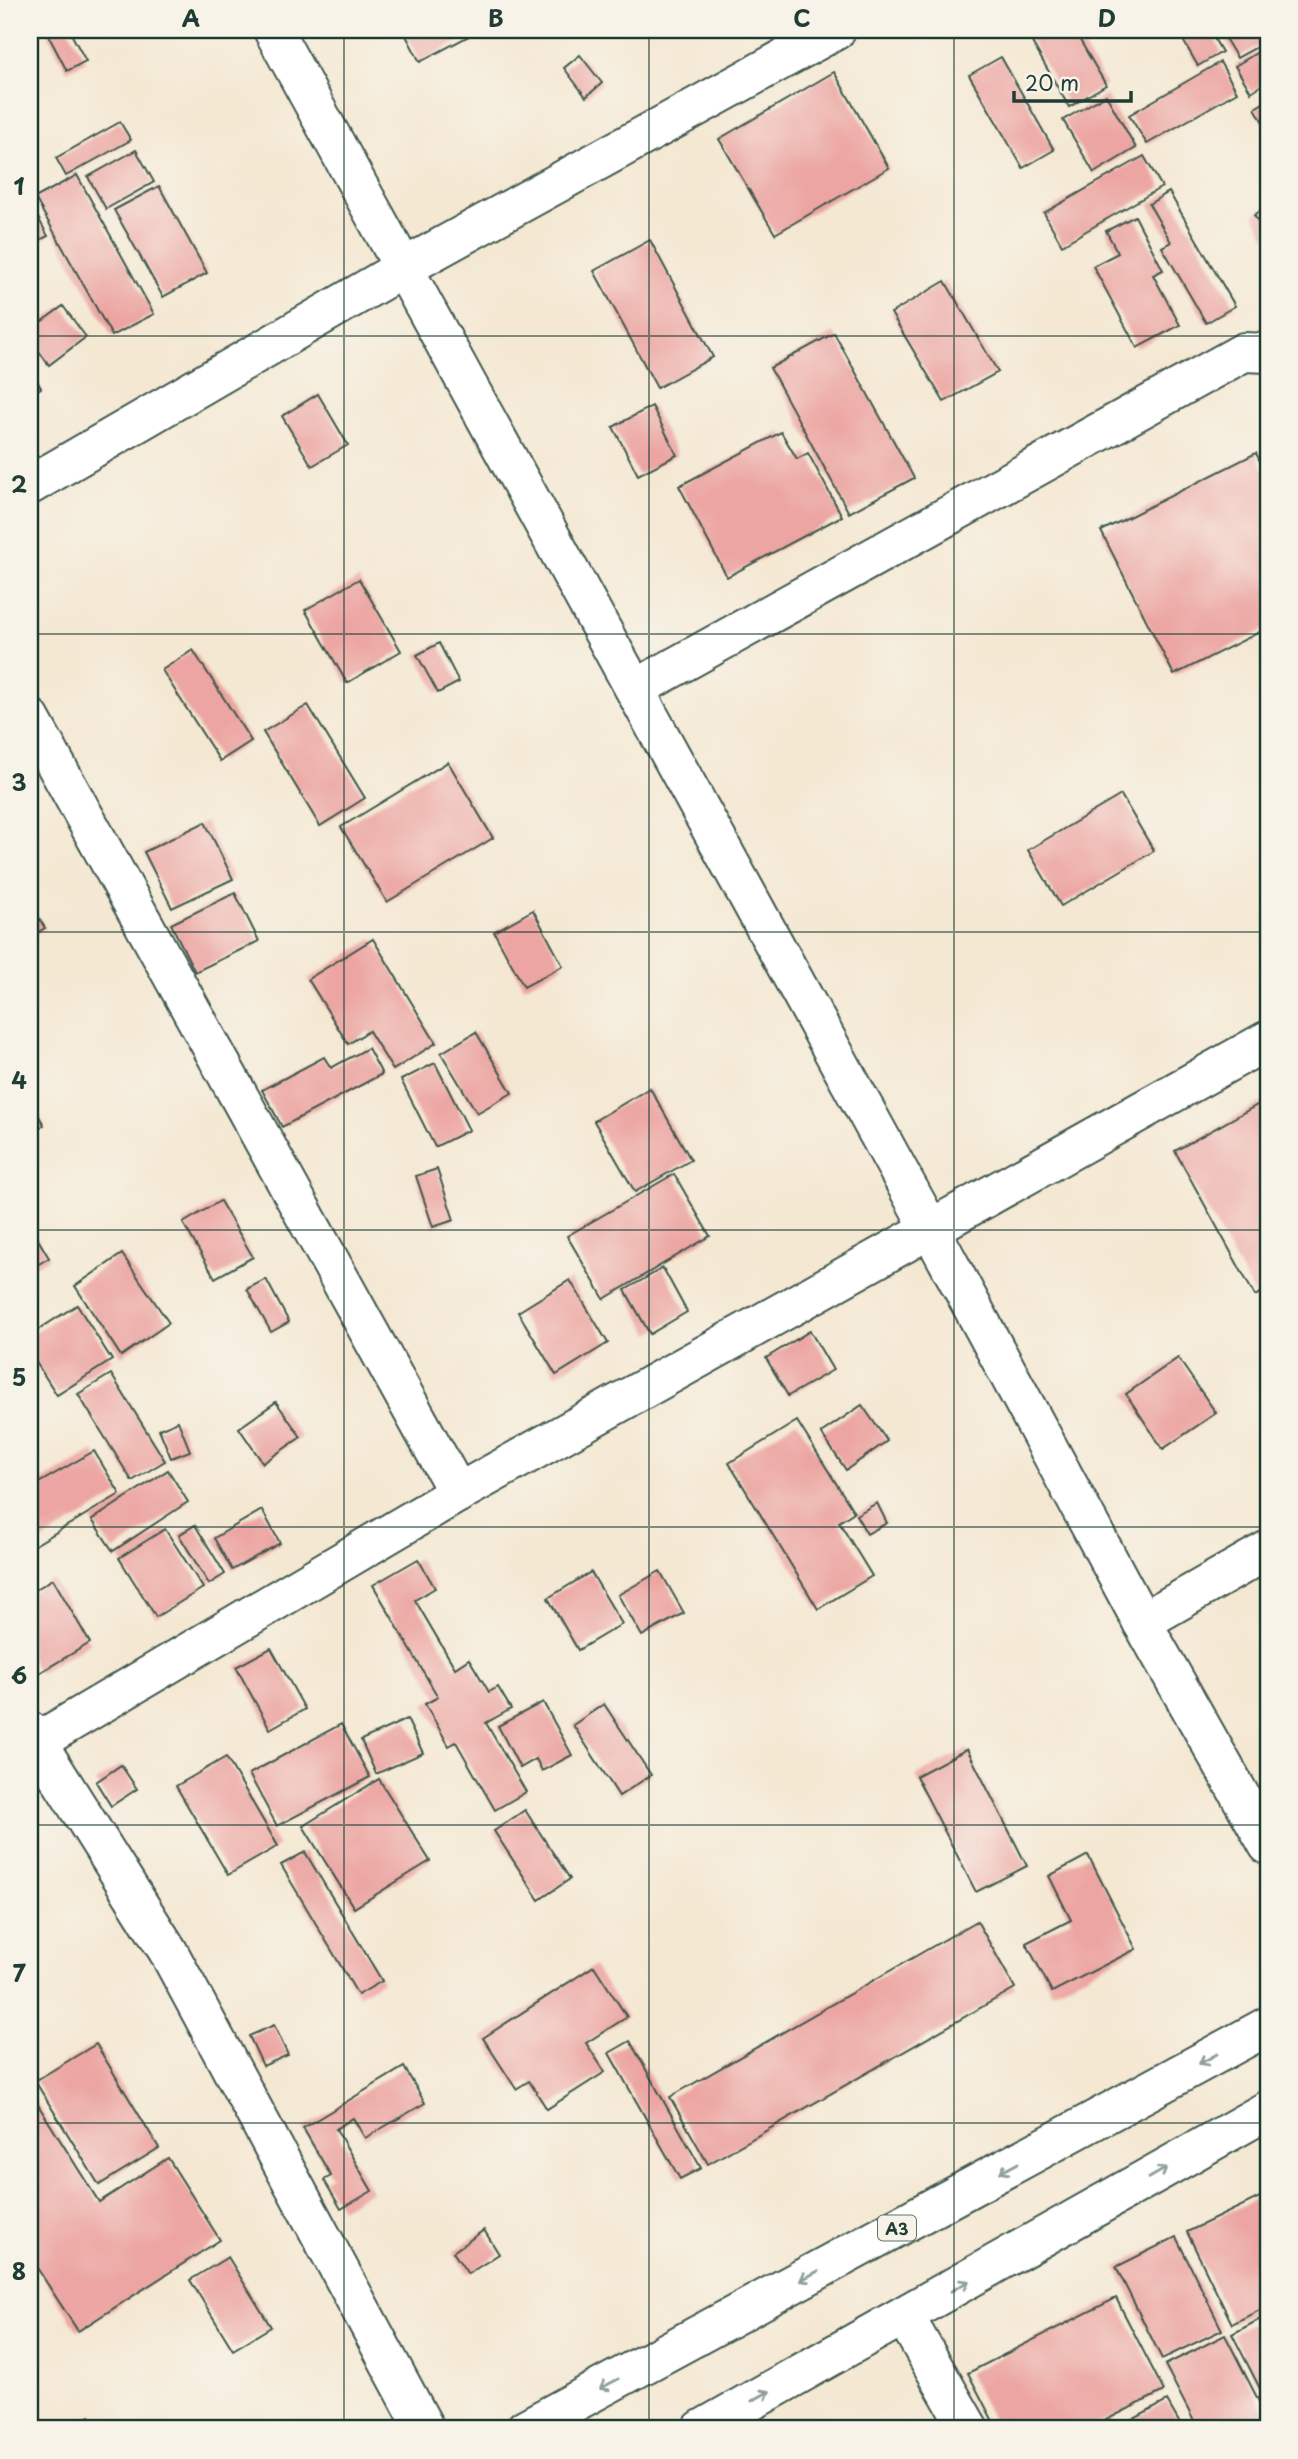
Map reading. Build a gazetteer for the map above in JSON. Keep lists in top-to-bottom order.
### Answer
{
  "streets": {
    "main road": ["A3"]
  },
  "scale_bar": "20 m",
  "grid": {
    "columns": [
      "A",
      "B",
      "C",
      "D"
    ],
    "rows": [
      "1",
      "2",
      "3",
      "4",
      "5",
      "6",
      "7",
      "8"
    ]
  }
}
